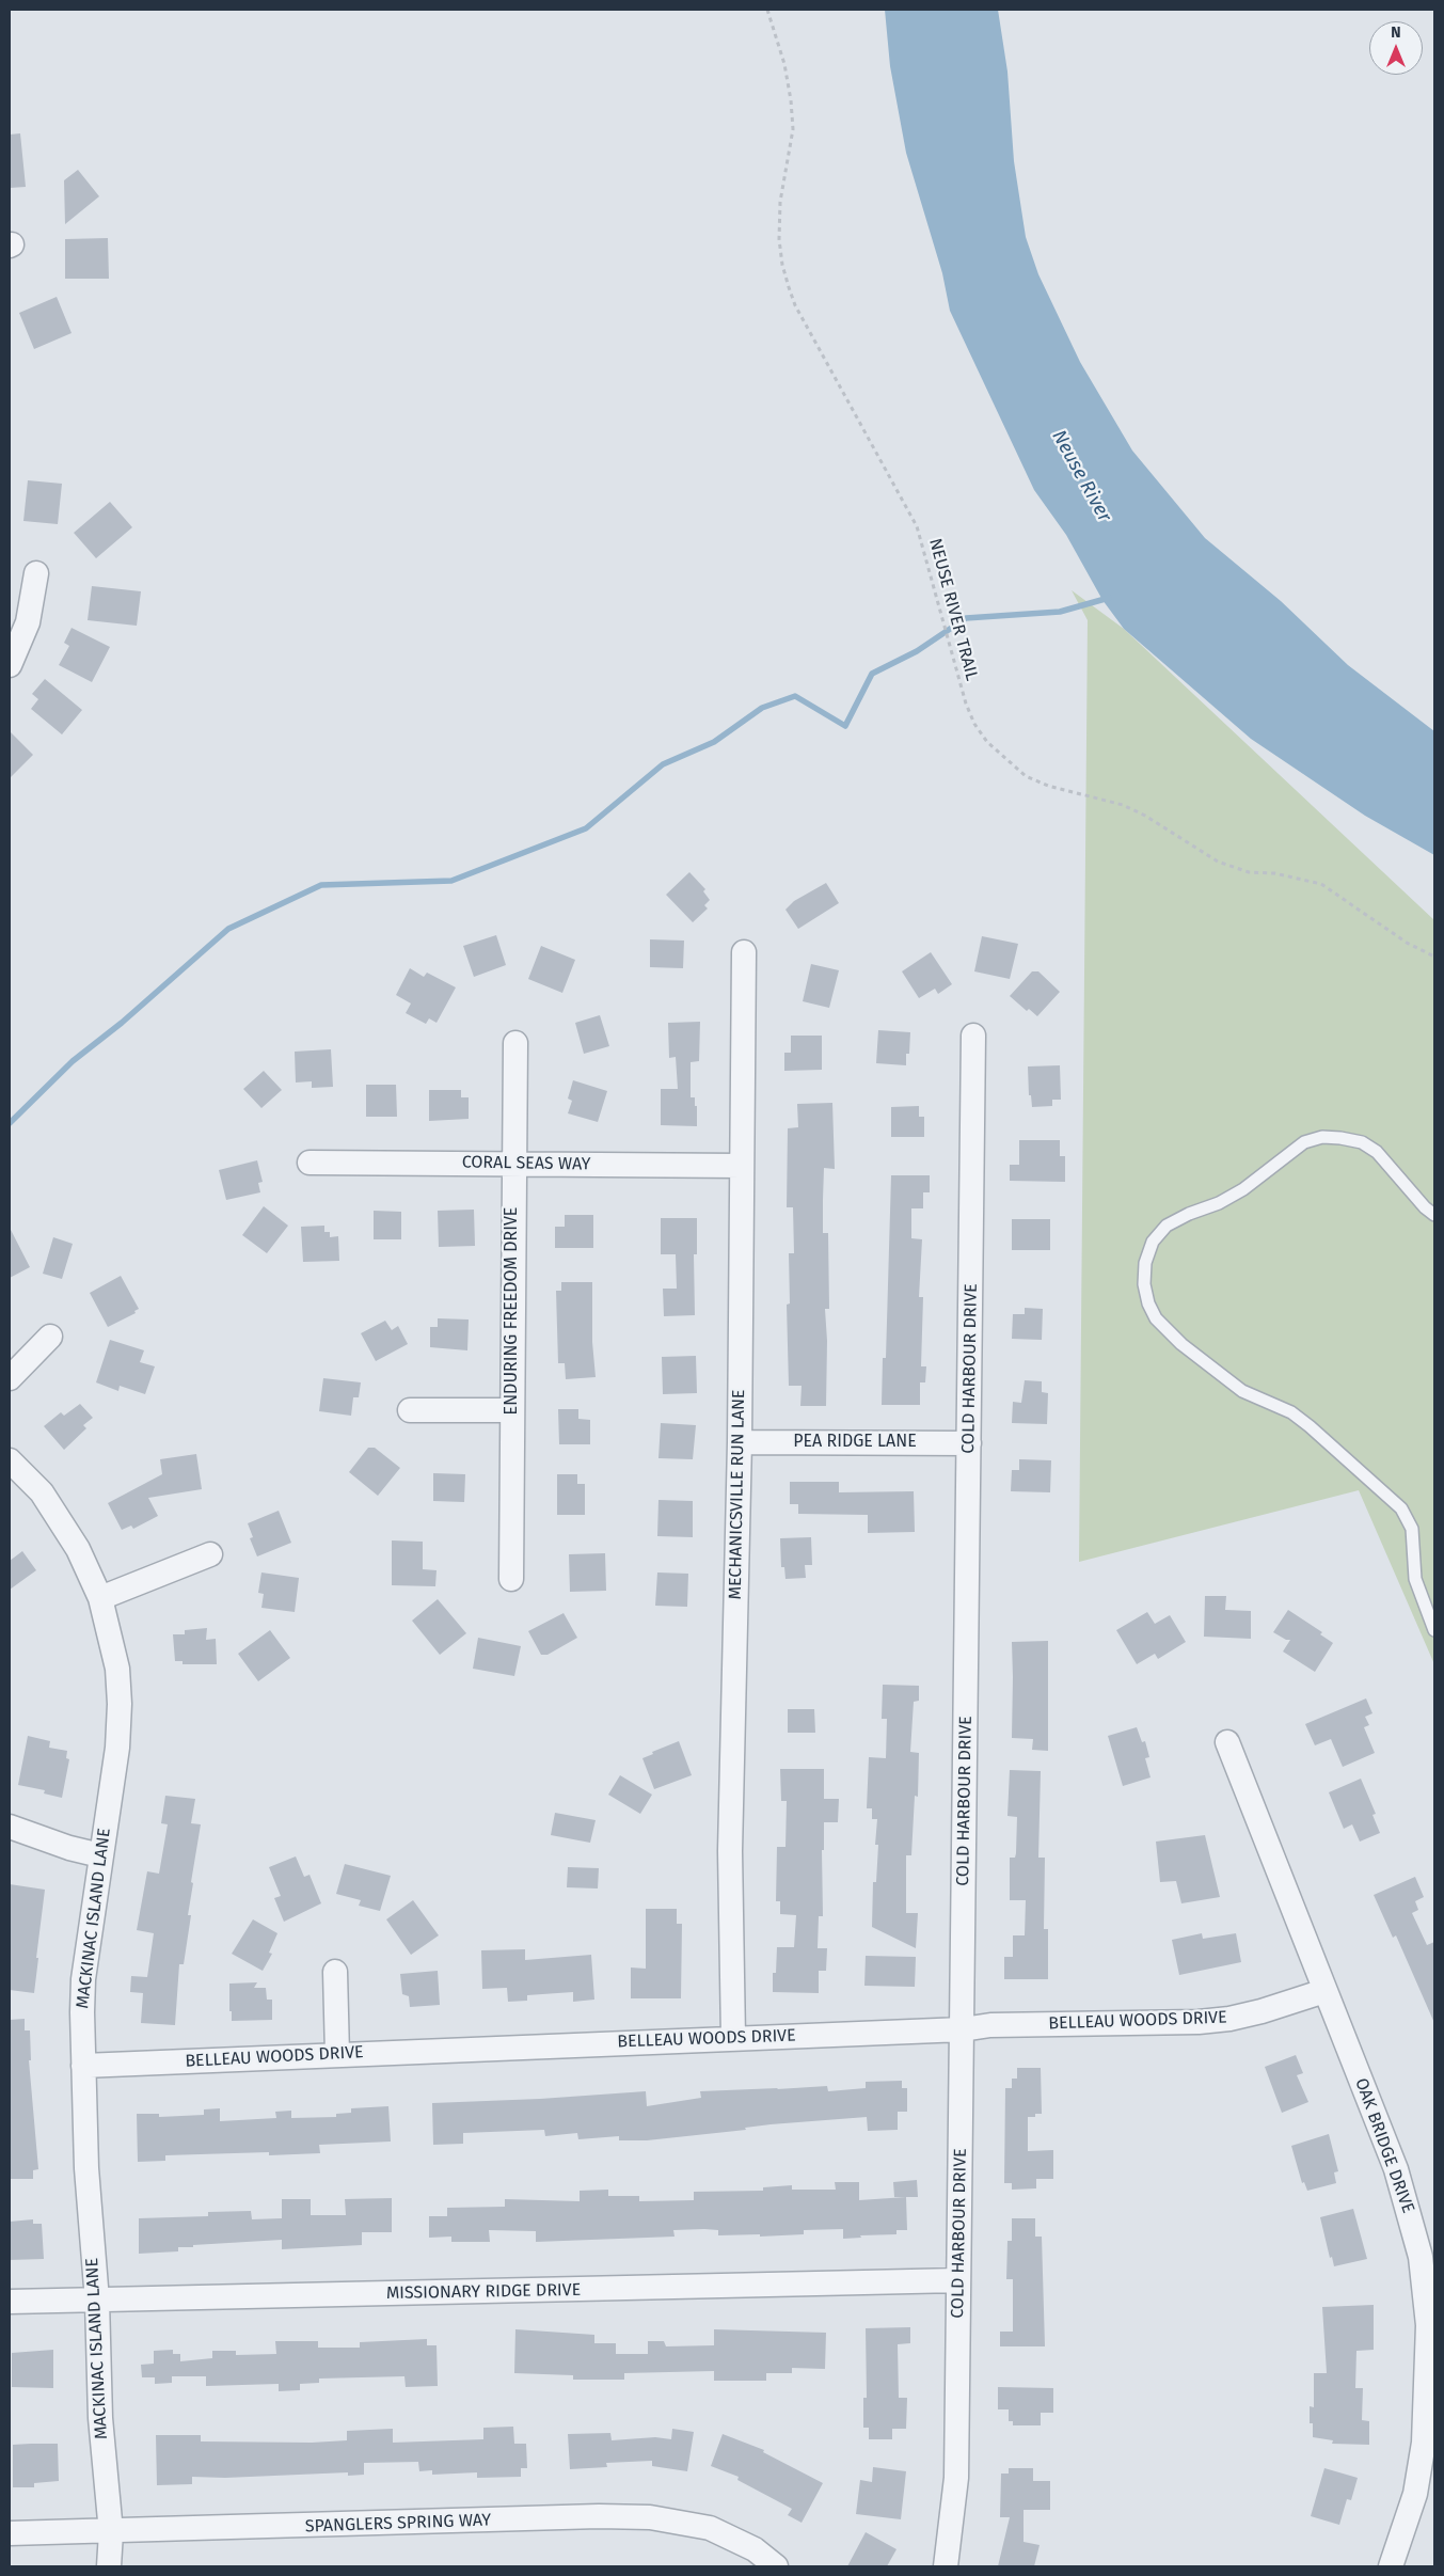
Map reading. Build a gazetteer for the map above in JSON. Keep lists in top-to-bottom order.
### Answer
{
  "streets": {
    "street": [
      "CORAL SEAS WAY",
      "ENDURING FREEDOM DRIVE",
      "COLD HARBOUR DRIVE",
      "PEA RIDGE LANE",
      "MECHANICSVILLE RUN LANE",
      "MACKINAC ISLAND LANE",
      "BELLEAU WOODS DRIVE",
      "OAK BRIDGE DRIVE",
      "MISSIONARY RIDGE DRIVE",
      "SPANGLERS SPRING WAY"
    ],
    "path": ["NEUSE RIVER TRAIL"]
  },
  "crossings": [
    ["CORAL SEAS WAY", "ENDURING FREEDOM DRIVE"],
    ["CORAL SEAS WAY", "MECHANICSVILLE RUN LANE"],
    ["COLD HARBOUR DRIVE", "PEA RIDGE LANE"],
    ["COLD HARBOUR DRIVE", "BELLEAU WOODS DRIVE"],
    ["COLD HARBOUR DRIVE", "MISSIONARY RIDGE DRIVE"],
    ["PEA RIDGE LANE", "MECHANICSVILLE RUN LANE"],
    ["MECHANICSVILLE RUN LANE", "BELLEAU WOODS DRIVE"],
    ["MACKINAC ISLAND LANE", "BELLEAU WOODS DRIVE"],
    ["MACKINAC ISLAND LANE", "MISSIONARY RIDGE DRIVE"],
    ["MACKINAC ISLAND LANE", "SPANGLERS SPRING WAY"],
    ["BELLEAU WOODS DRIVE", "OAK BRIDGE DRIVE"]
  ],
  "water": ["Neuse River"],
  "north": "top"
}
